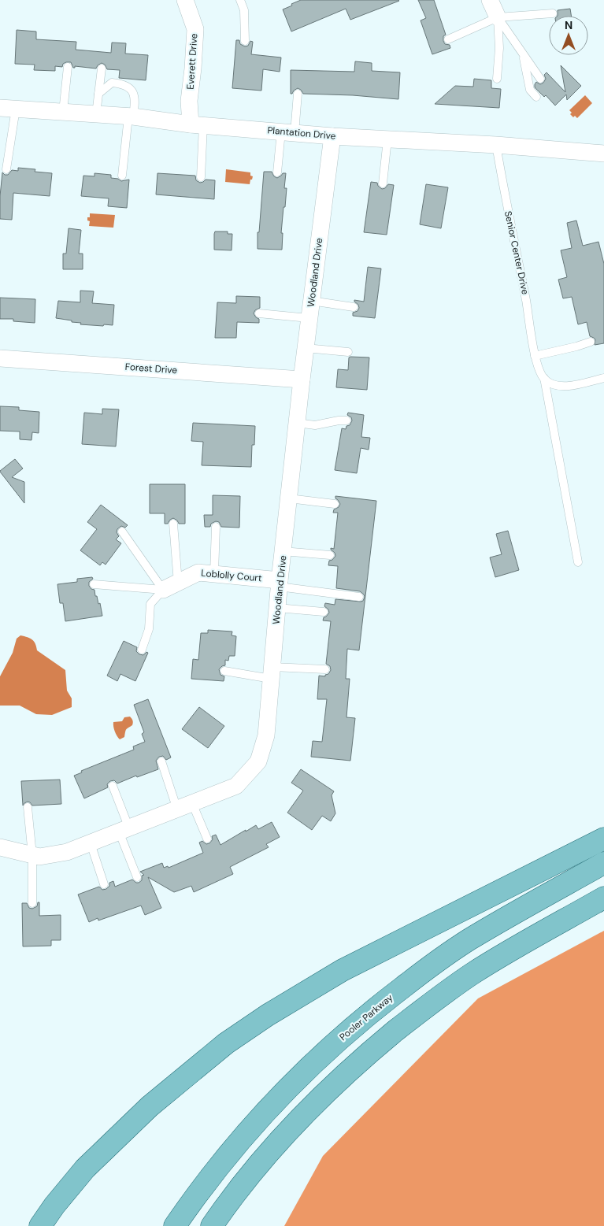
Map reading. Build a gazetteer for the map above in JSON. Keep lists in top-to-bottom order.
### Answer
{
  "streets": {
    "main road": ["Pooler Parkway"],
    "street": [
      "Everett Drive",
      "Plantation Drive",
      "Woodland Drive",
      "Forest Drive",
      "Loblolly Court"
    ],
    "lane": ["Senior Center Drive"]
  },
  "crossings": [
    ["Everett Drive", "Plantation Drive"],
    ["Plantation Drive", "Senior Center Drive"],
    ["Plantation Drive", "Woodland Drive"],
    ["Woodland Drive", "Forest Drive"],
    ["Woodland Drive", "Loblolly Court"]
  ],
  "north": "top"
}
